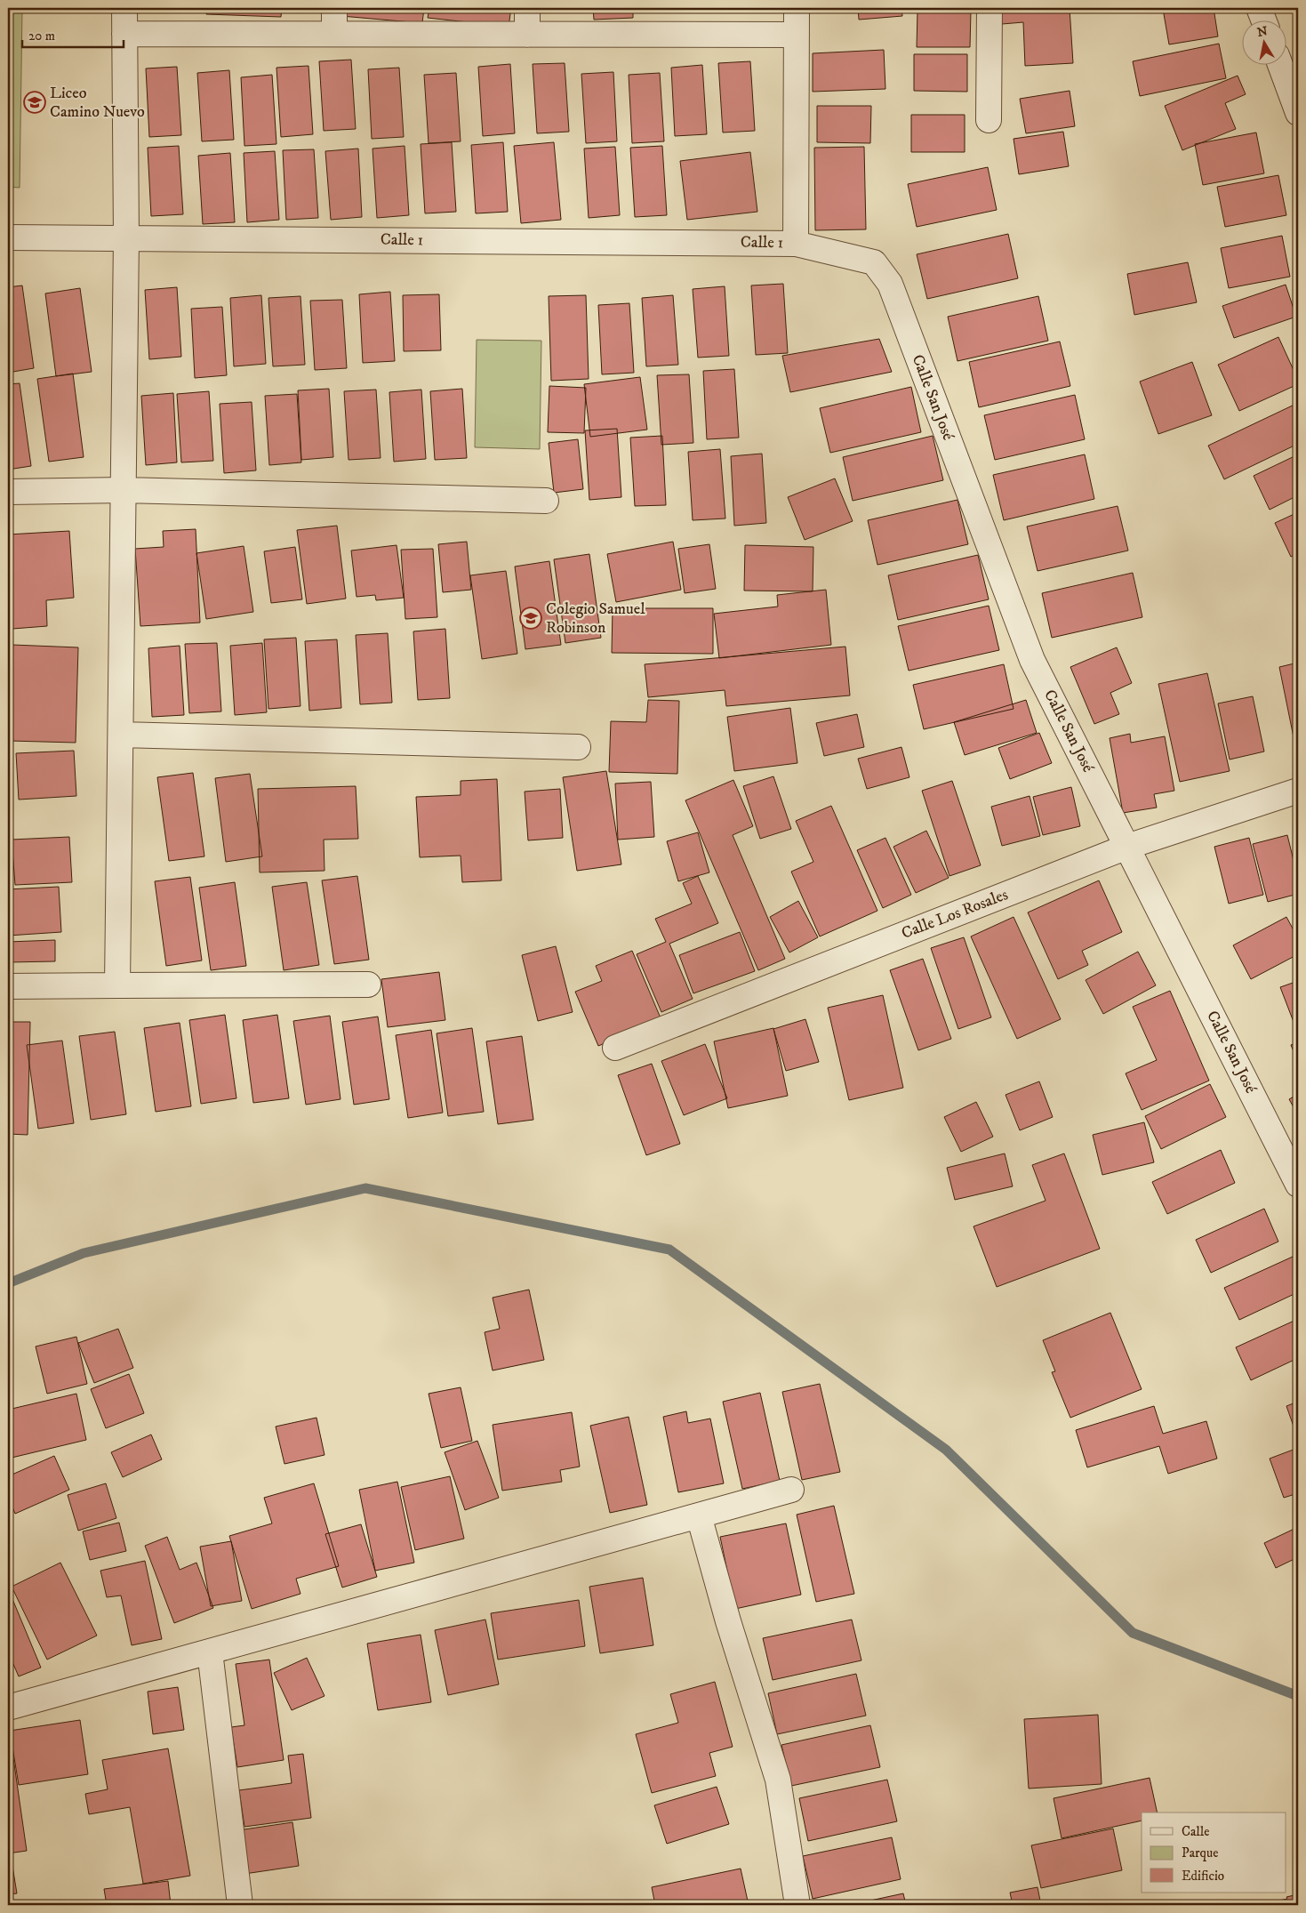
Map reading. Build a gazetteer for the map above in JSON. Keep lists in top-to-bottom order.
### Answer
{
  "streets": {
    "street": ["Calle 1", "Calle San José", "Calle Los Rosales"]
  },
  "crossings": [
    ["Calle 1", "Calle San José"],
    ["Calle San José", "Calle Los Rosales"]
  ],
  "places": {
    "school or university": ["Liceo Camino Nuevo", "Colegio Samuel Robinson"]
  },
  "legend": ["Calle", "Parque", "Edificio"],
  "scale_bar": "20 m",
  "north": "top"
}
